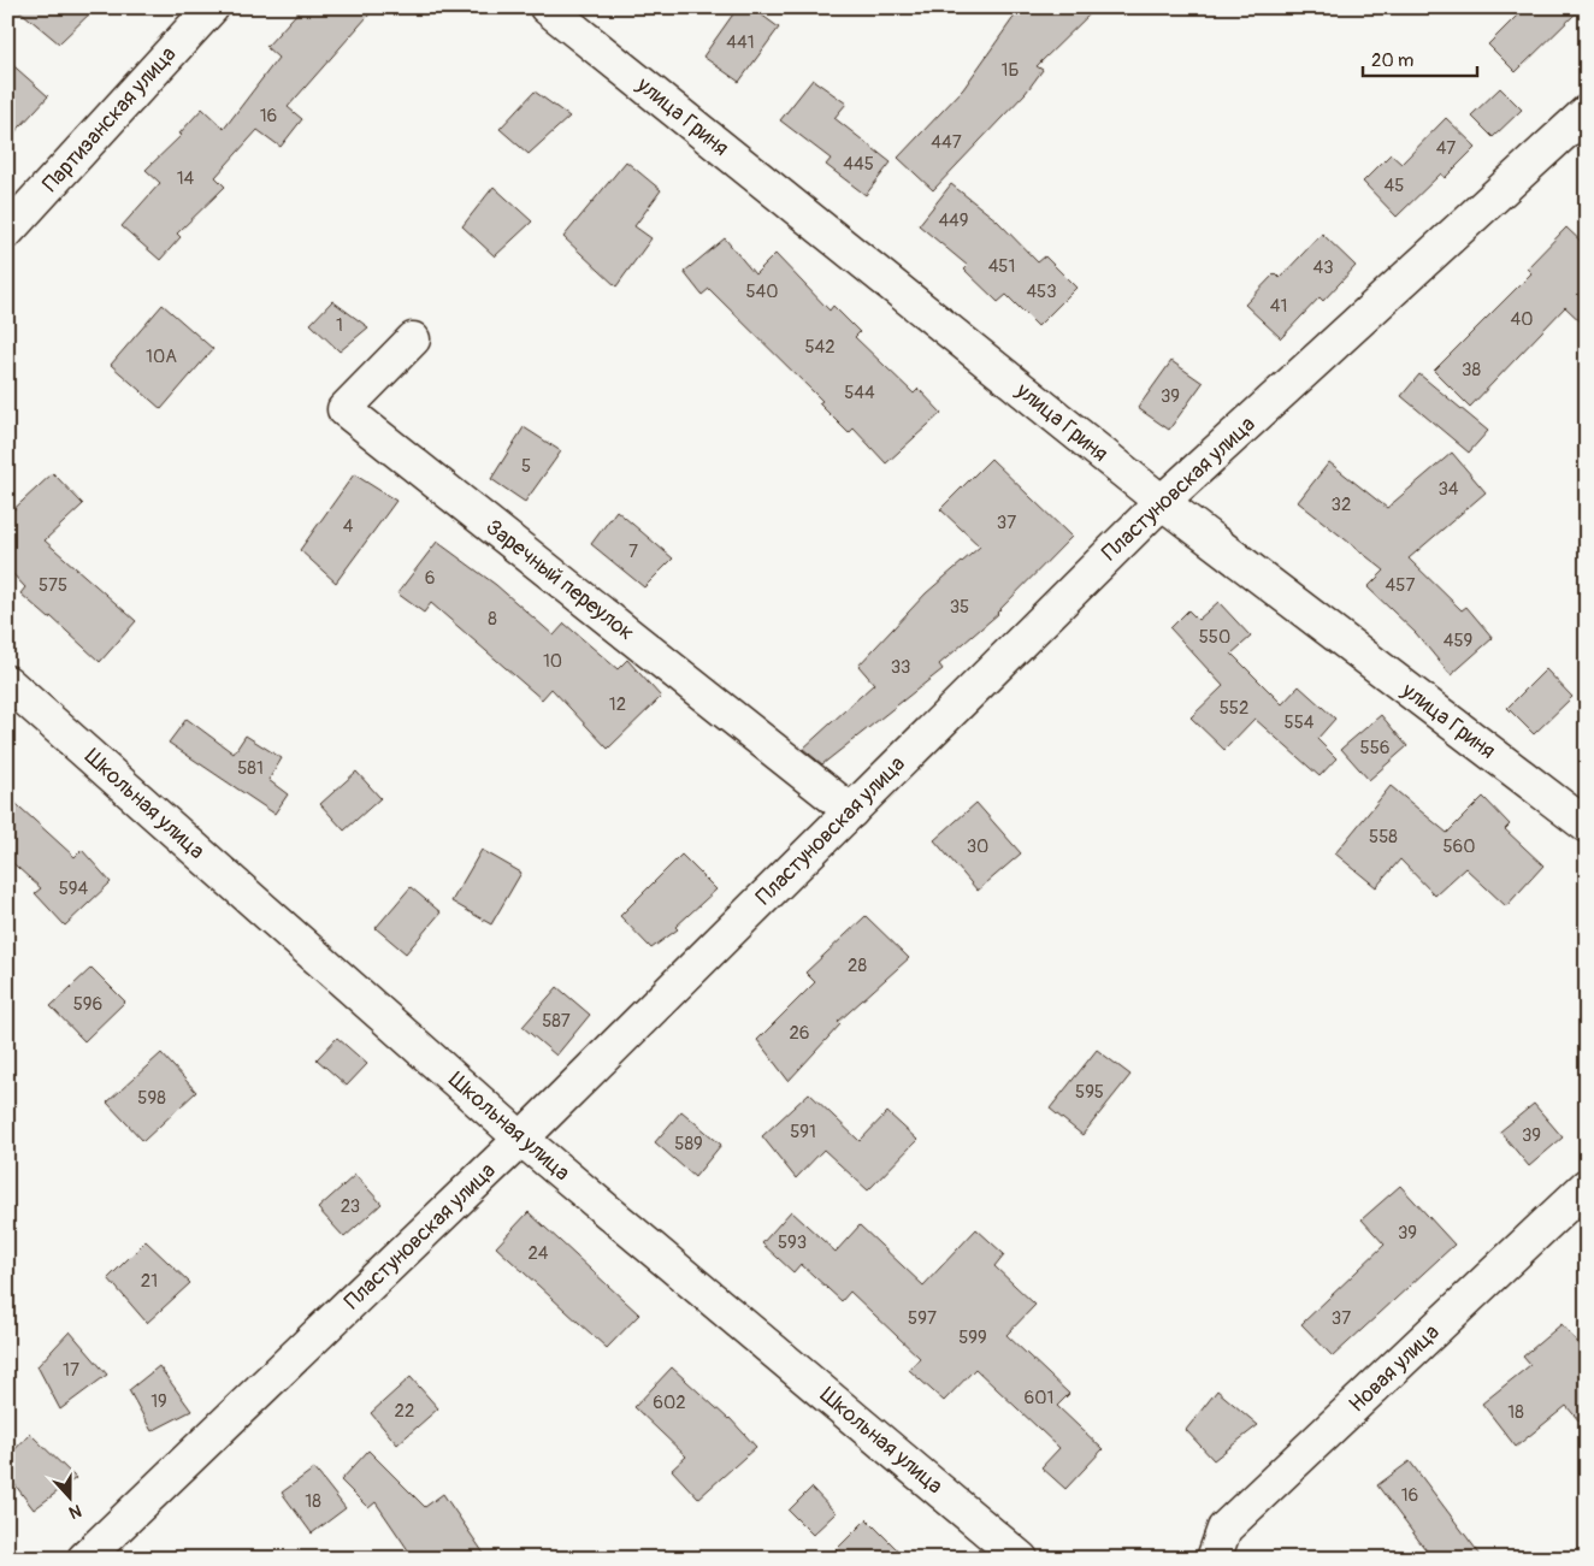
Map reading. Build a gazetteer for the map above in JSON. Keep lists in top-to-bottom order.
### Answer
{
  "streets": {
    "street": [
      "улица Гриня",
      "Партизанская улица",
      "Пластуновская улица",
      "Заречный переулок",
      "Школьная улица",
      "Новая улица"
    ]
  },
  "crossings": [
    ["улица Гриня", "Пластуновская улица"],
    ["Пластуновская улица", "Заречный переулок"],
    ["Пластуновская улица", "Школьная улица"]
  ],
  "house_numbers": [
    "441",
    "1Б",
    "16",
    "447",
    "47",
    "445",
    "14",
    "45",
    "449",
    "451",
    "43",
    "540",
    "453",
    "41",
    "40",
    "1",
    "542",
    "10А",
    "38",
    "544",
    "39",
    "5",
    "34",
    "32",
    "37",
    "4",
    "7",
    "6",
    "575",
    "457",
    "35",
    "8",
    "550",
    "459",
    "10",
    "33",
    "12",
    "552",
    "554",
    "556",
    "581",
    "558",
    "30",
    "560",
    "594",
    "28",
    "596",
    "587",
    "26",
    "595",
    "598",
    "591",
    "39",
    "589",
    "23",
    "39",
    "593",
    "24",
    "21",
    "597",
    "37",
    "599",
    "17",
    "601",
    "19",
    "602",
    "22",
    "18",
    "16",
    "18"
  ],
  "scale_bar": "20 m",
  "north": "bottom"
}
